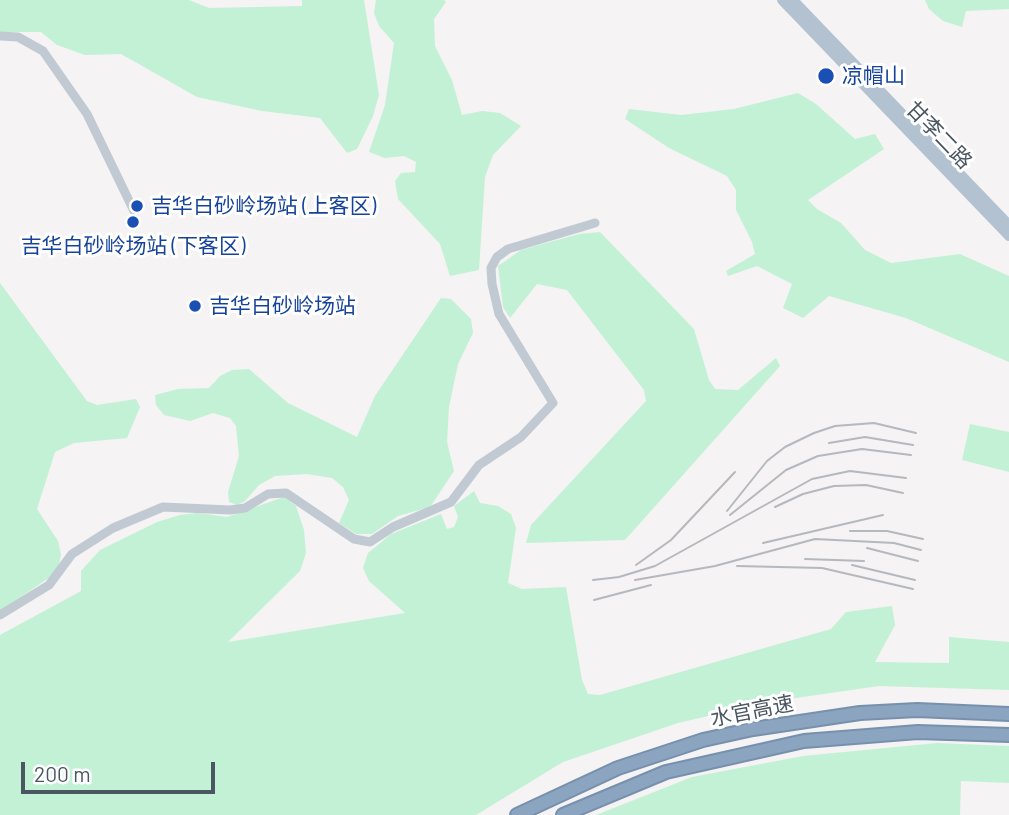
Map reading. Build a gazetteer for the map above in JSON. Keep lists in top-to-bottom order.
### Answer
{
  "streets": {
    "highway": ["水官高速"],
    "main road": ["甘李二路"]
  },
  "places": [
    "凉帽山",
    "吉华白砂岭场站 (上客区)",
    "吉华白砂岭场站 (下客区)",
    "吉华白砂岭场站"
  ],
  "scale_bar": "200 m"
}
